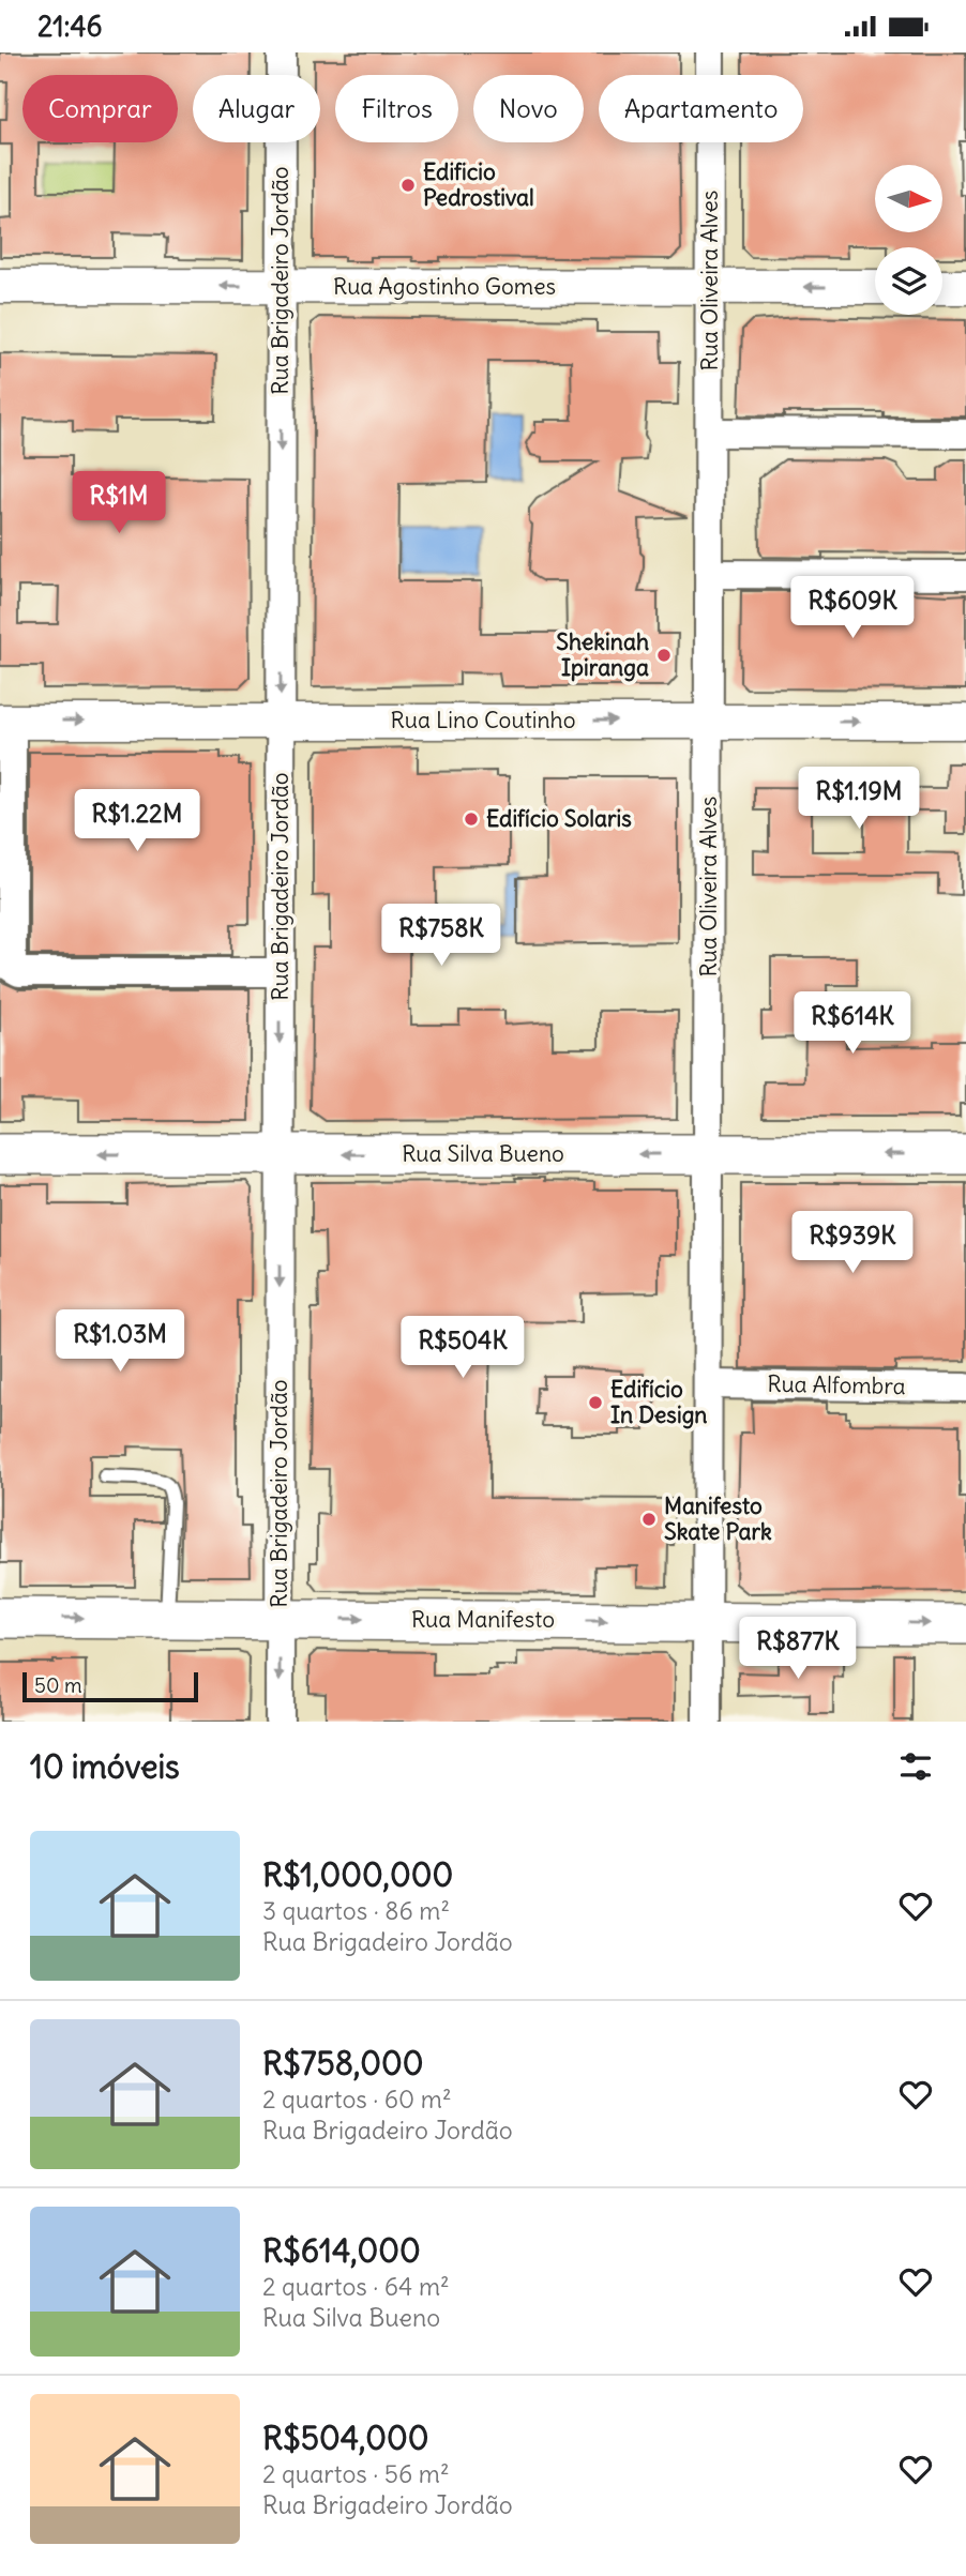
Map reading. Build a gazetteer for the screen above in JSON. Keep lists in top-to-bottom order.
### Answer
{
  "streets": {
    "main road": ["Rua Silva Bueno", "Rua Manifesto"],
    "street": [
      "Rua Brigadeiro Jordão",
      "Rua Oliveira Alves",
      "Rua Agostinho Gomes",
      "Rua Lino Coutinho",
      "Rua Alfombra"
    ]
  },
  "crossings": [
    ["Rua Brigadeiro Jordão", "Rua Agostinho Gomes"],
    ["Rua Brigadeiro Jordão", "Rua Lino Coutinho"],
    ["Rua Brigadeiro Jordão", "Rua Silva Bueno"],
    ["Rua Brigadeiro Jordão", "Rua Manifesto"],
    ["Rua Oliveira Alves", "Rua Agostinho Gomes"],
    ["Rua Oliveira Alves", "Rua Lino Coutinho"],
    ["Rua Oliveira Alves", "Rua Silva Bueno"],
    ["Rua Oliveira Alves", "Rua Alfombra"],
    ["Rua Oliveira Alves", "Rua Manifesto"]
  ],
  "one_way": ["Rua Brigadeiro Jordão", "Rua Silva Bueno", "Rua Manifesto"],
  "places": [
    "Edificio Pedrostival",
    "Shekinah Ipiranga",
    "Edifício Solaris",
    "Edifício In Design",
    "Manifesto Skate Park"
  ],
  "scale_bar": "50 m",
  "north": "right",
  "page": {
    "status": "21:46",
    "chip": [
      "Comprar",
      "Alugar",
      "Filtros",
      "Novo",
      "Apartamento"
    ],
    "price": [
      "R$1M",
      "R$609K",
      "R$1.19M",
      "R$1.22M",
      "R$758K",
      "R$614K",
      "R$939K",
      "R$1.03M",
      "R$504K",
      "R$877K"
    ],
    "scale": "50 m",
    "heading": "10 imóveis",
    "list": [
      {
        "name": "R$1,000,000",
        "note": "3 quartos · 86 m² · Rua Brigadeiro Jordão"
      },
      {
        "name": "R$758,000",
        "note": "2 quartos · 60 m² · Rua Brigadeiro Jordão"
      },
      {
        "name": "R$614,000",
        "note": "2 quartos · 64 m² · Rua Silva Bueno"
      },
      {
        "name": "R$504,000",
        "note": "2 quartos · 56 m² · Rua Brigadeiro Jordão"
      }
    ]
  }
}
